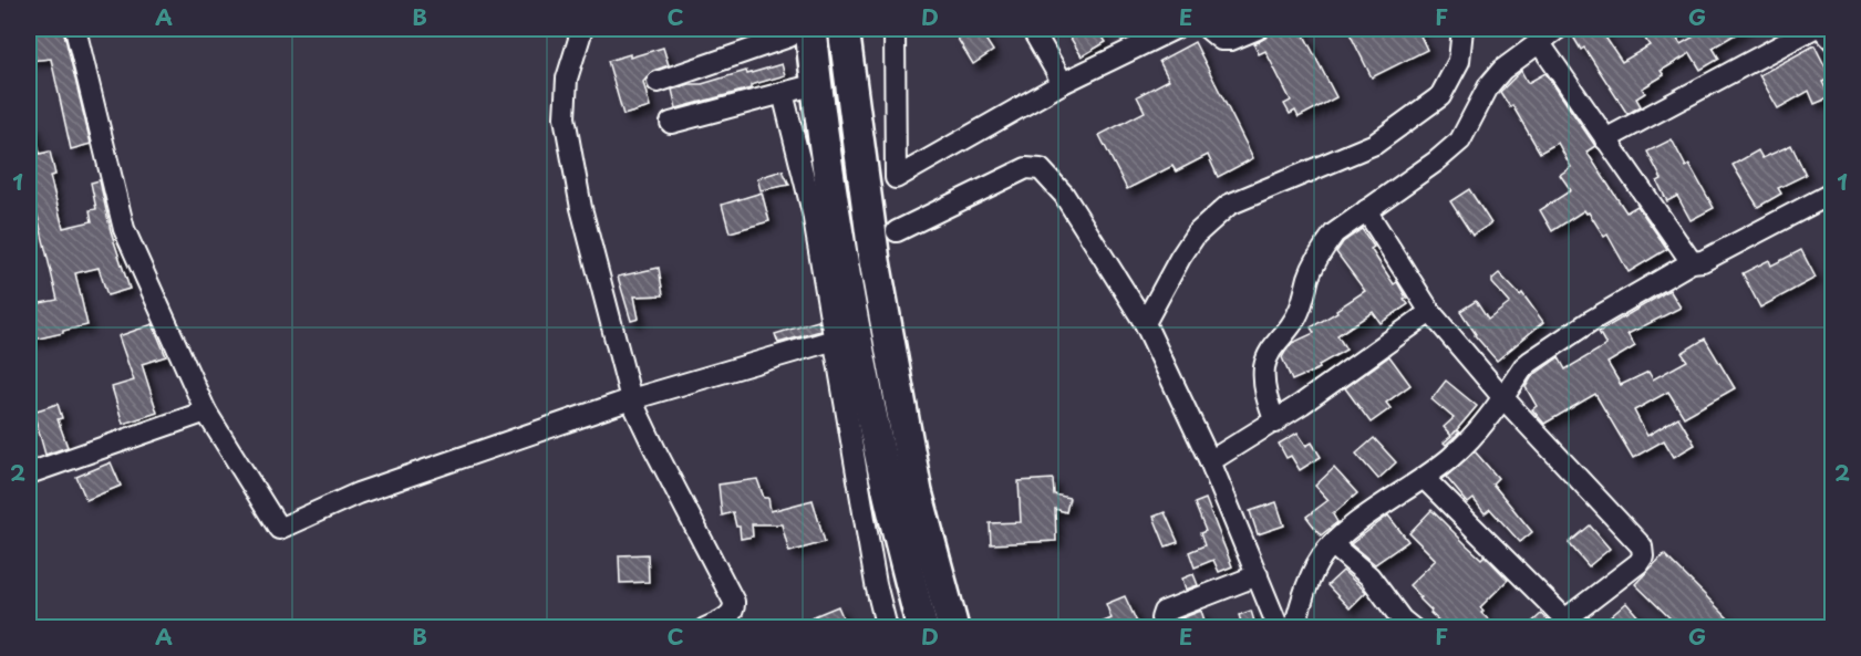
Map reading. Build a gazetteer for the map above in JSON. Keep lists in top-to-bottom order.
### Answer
{
  "grid": {
    "columns": [
      "A",
      "B",
      "C",
      "D",
      "E",
      "F",
      "G"
    ],
    "rows": ["1", "2"]
  }
}
